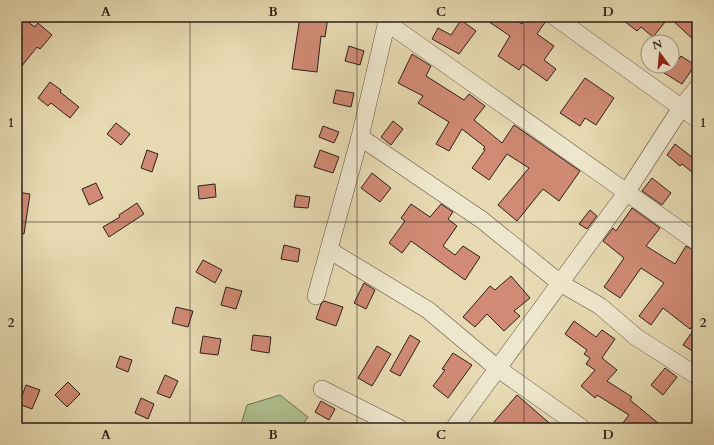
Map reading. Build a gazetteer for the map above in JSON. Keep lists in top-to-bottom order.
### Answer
{
  "north": "top",
  "grid": {
    "columns": [
      "A",
      "B",
      "C",
      "D"
    ],
    "rows": ["1", "2"]
  }
}
